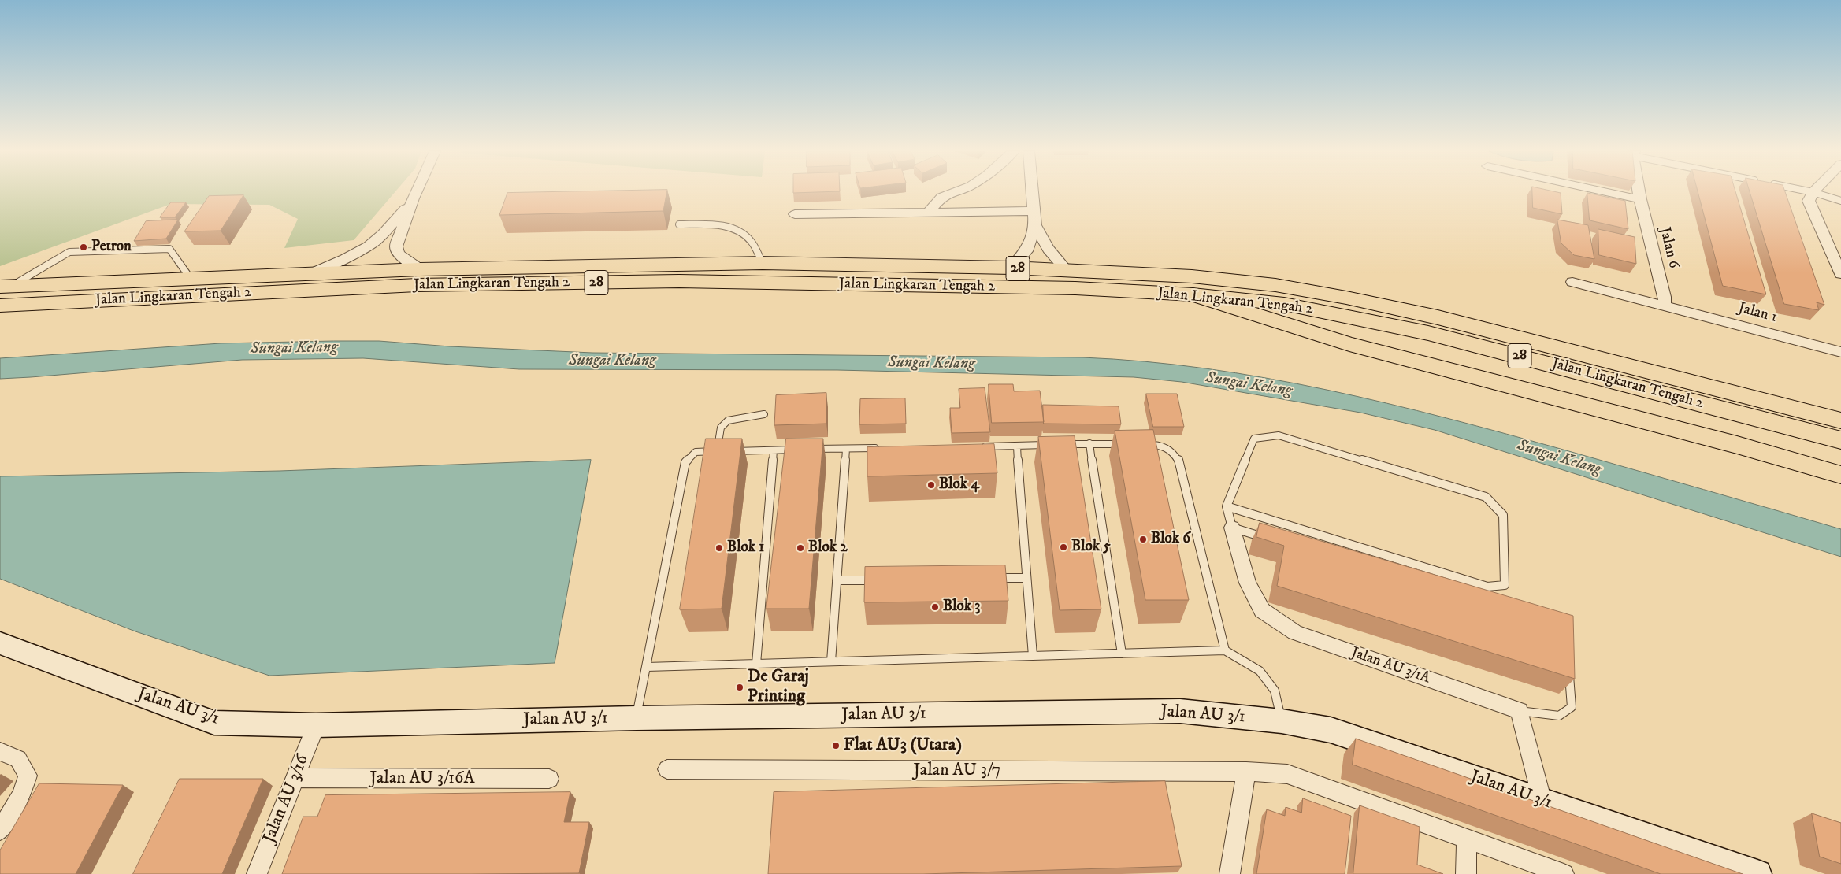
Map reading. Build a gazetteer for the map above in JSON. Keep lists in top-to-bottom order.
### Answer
{
  "streets": {
    "highway": ["28", "Jalan Lingkaran Tengah 2"],
    "main road": ["Jalan AU 3/1"],
    "street": [
      "Jalan 6",
      "Jalan 1",
      "Jalan AU 3/1A",
      "Jalan AU 3/7",
      "Jalan AU 3/16A",
      "Jalan AU 3/16"
    ]
  },
  "crossings": [
    ["Jalan 6", "Jalan 1"],
    ["Jalan AU 3/1", "Jalan AU 3/16"],
    ["Jalan AU 3/16A", "Jalan AU 3/16"]
  ],
  "water": ["Sungai Kelang"],
  "places": [
    "Petron",
    "Blok 4",
    "Blok 6",
    "Blok 5",
    "Blok 1",
    "Blok 2",
    "Blok 3",
    "De Garaj Printing",
    "Flat AU3 (Utara)"
  ]
}
